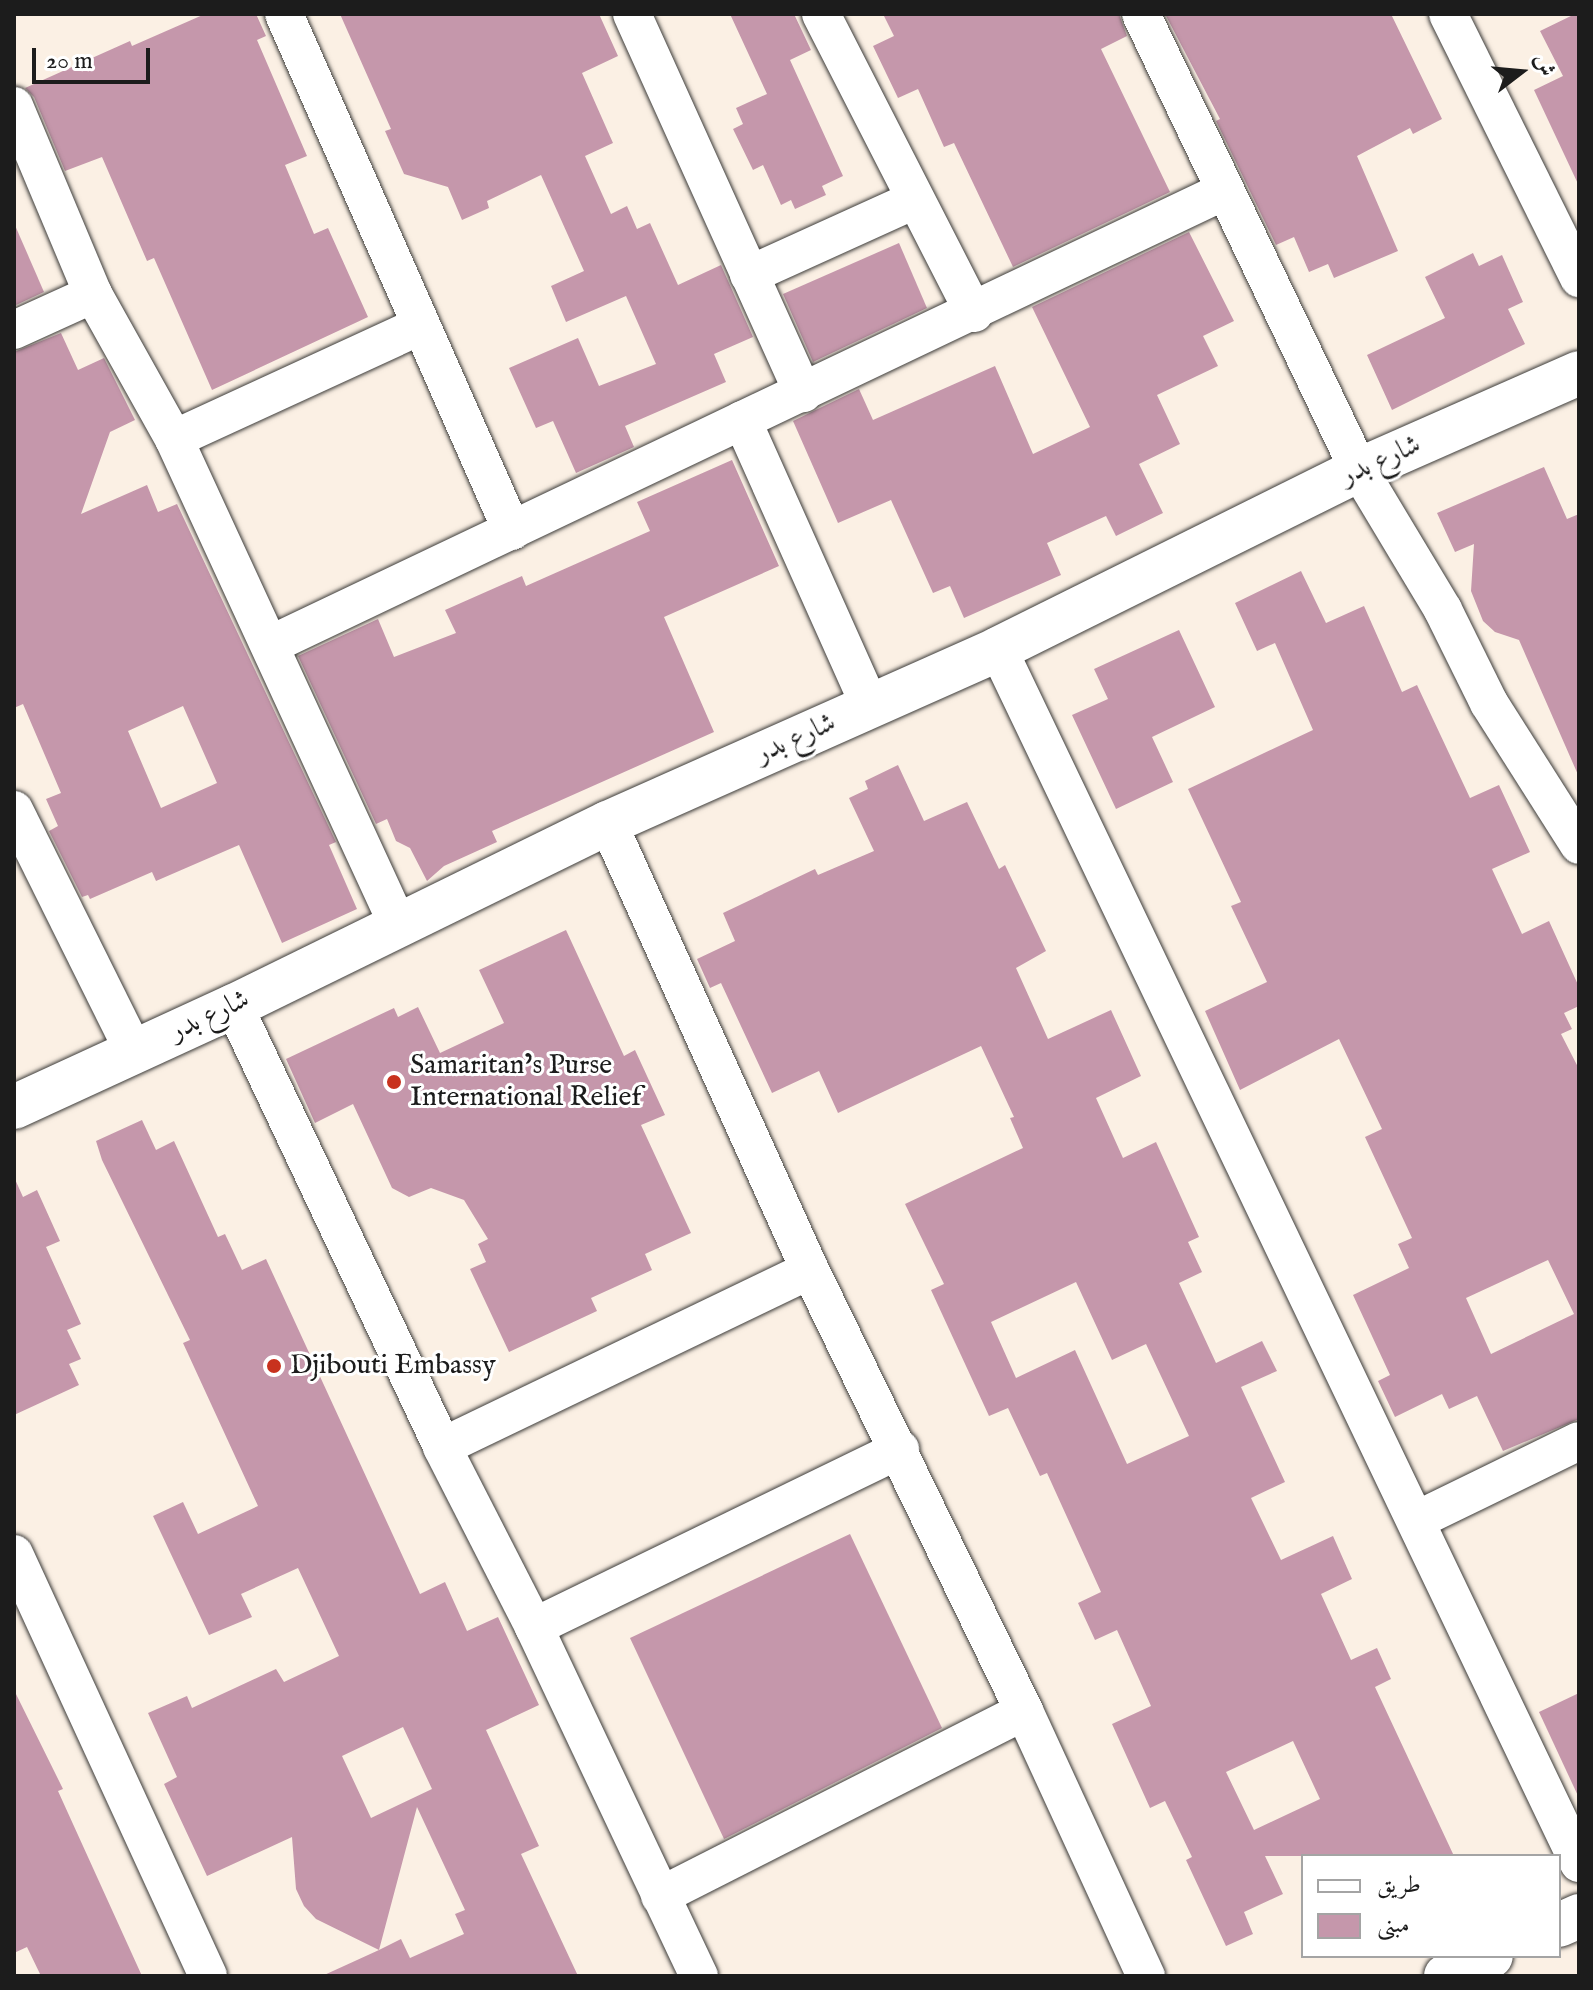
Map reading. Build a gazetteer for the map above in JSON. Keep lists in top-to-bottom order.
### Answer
{
  "streets": {
    "street": ["شارع بدر"]
  },
  "places": ["Samaritan’s Purse International Relief", "Djibouti Embassy"],
  "legend": ["طريق", "مبنى"],
  "scale_bar": "20 m",
  "north": "right"
}
